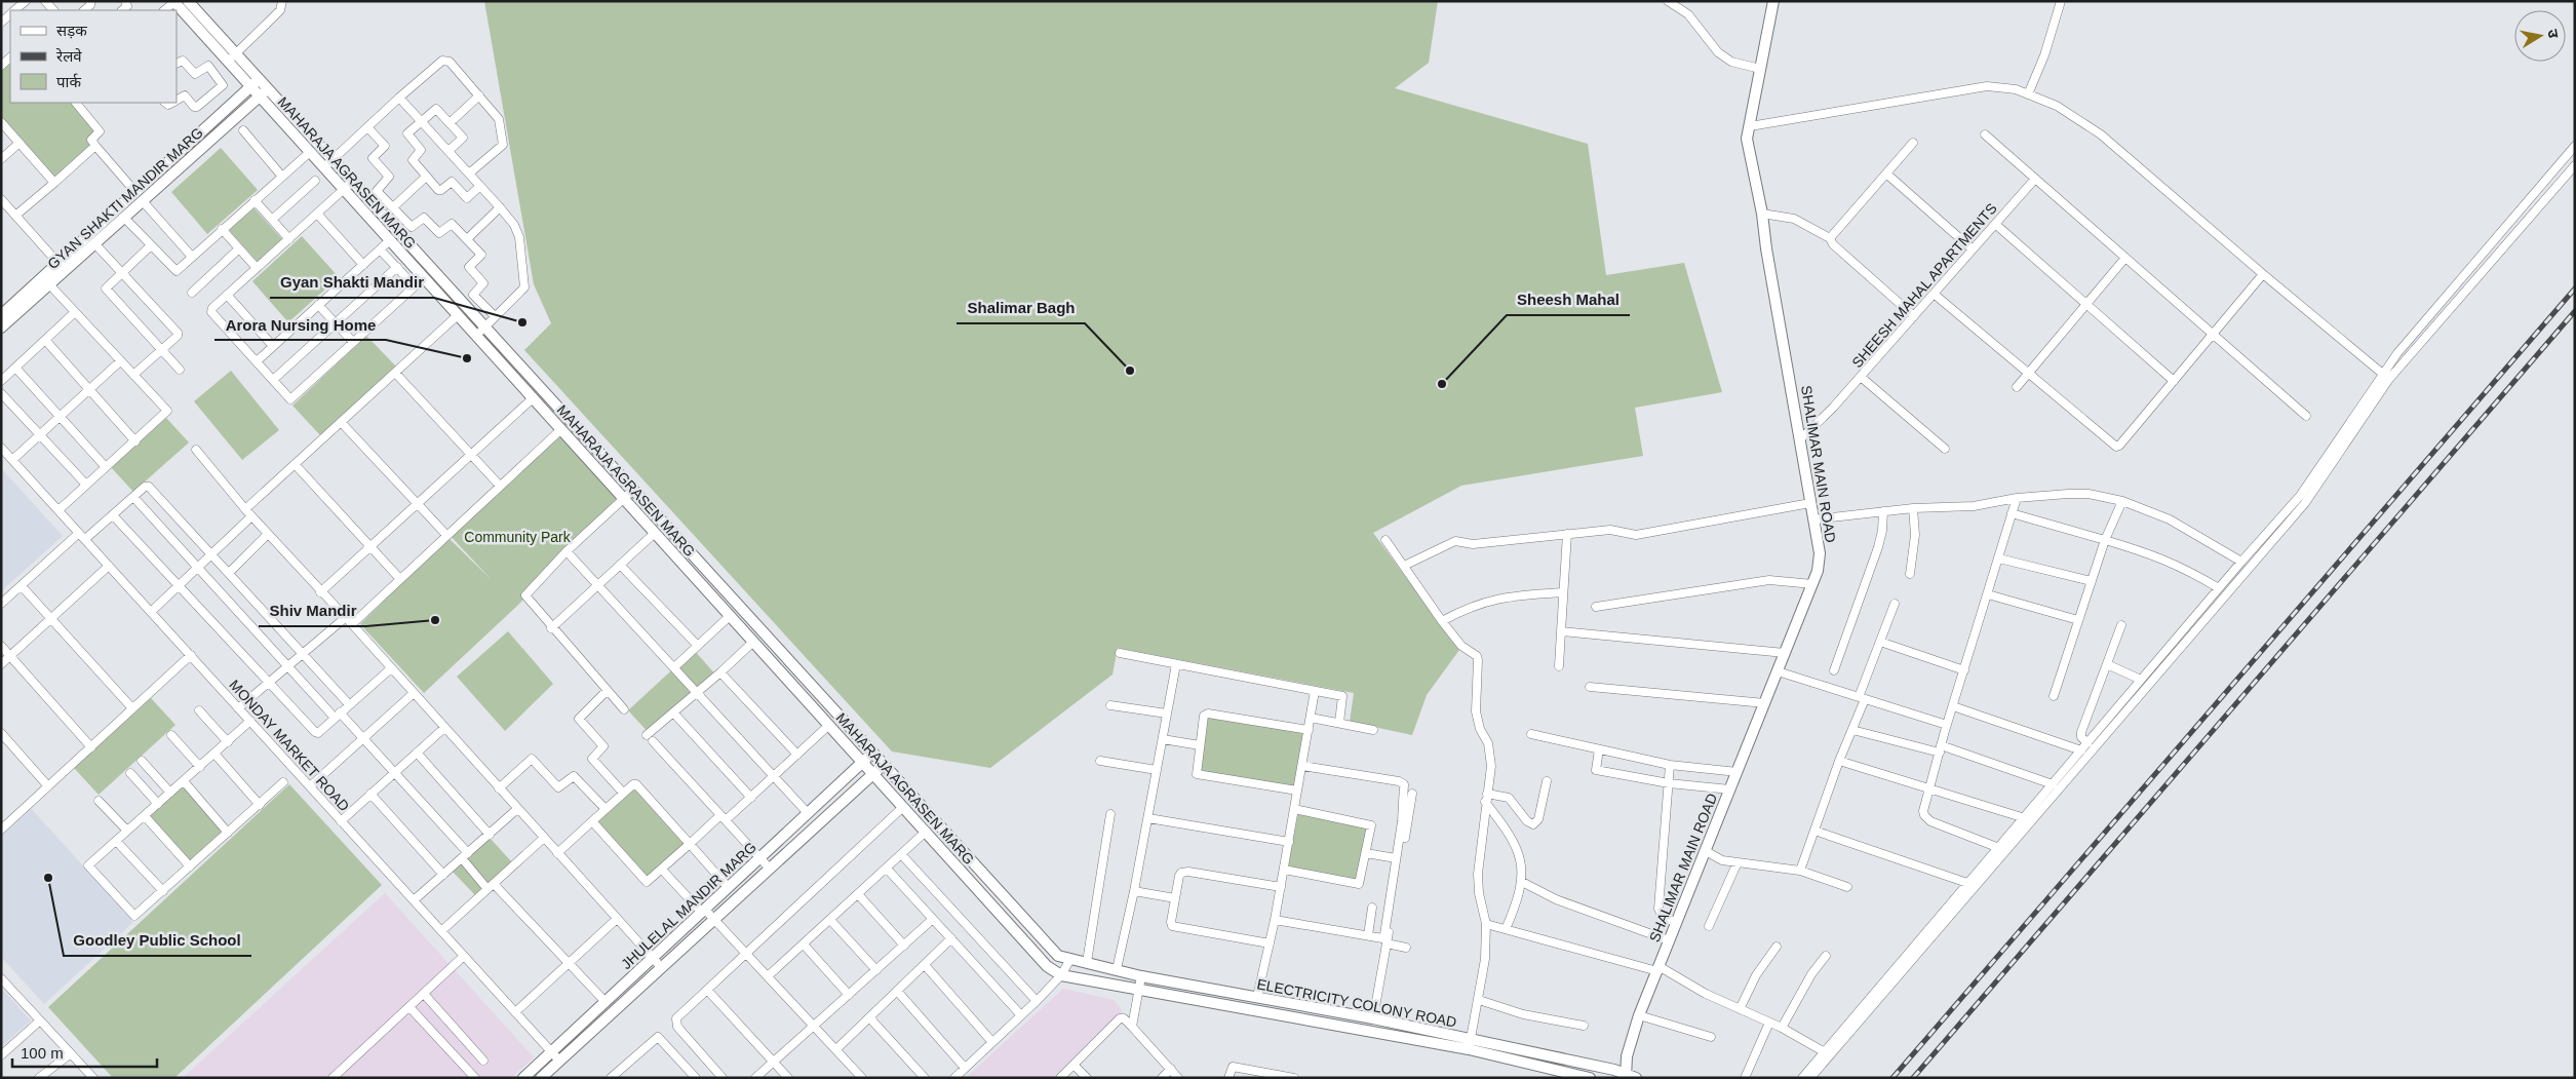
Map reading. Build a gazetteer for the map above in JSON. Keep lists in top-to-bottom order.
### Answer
{
  "streets": {
    "street": [
      "MAHARAJA AGRASEN MARG",
      "GYAN SHAKTI MANDIR MARG",
      "SHEESH MAHAL APARTMENTS",
      "SHALIMAR MAIN ROAD",
      "MONDAY MARKET ROAD",
      "JHULELAL MANDIR MARG",
      "ELECTRICITY COLONY ROAD"
    ]
  },
  "crossings": [
    ["MAHARAJA AGRASEN MARG", "GYAN SHAKTI MANDIR MARG"],
    ["MAHARAJA AGRASEN MARG", "JHULELAL MANDIR MARG"],
    ["MAHARAJA AGRASEN MARG", "ELECTRICITY COLONY ROAD"],
    ["SHEESH MAHAL APARTMENTS", "SHALIMAR MAIN ROAD"],
    ["SHALIMAR MAIN ROAD", "ELECTRICITY COLONY ROAD"],
    ["MONDAY MARKET ROAD", "JHULELAL MANDIR MARG"]
  ],
  "parks": ["Community Park"],
  "places": [
    "Gyan Shakti Mandir",
    "Arora Nursing Home",
    "Shalimar Bagh",
    "Sheesh Mahal",
    "Shiv Mandir",
    "Goodley Public School"
  ],
  "legend": ["सड़क", "रेलवे", "पार्क"],
  "scale_bar": "100 m",
  "north": "right"
}
